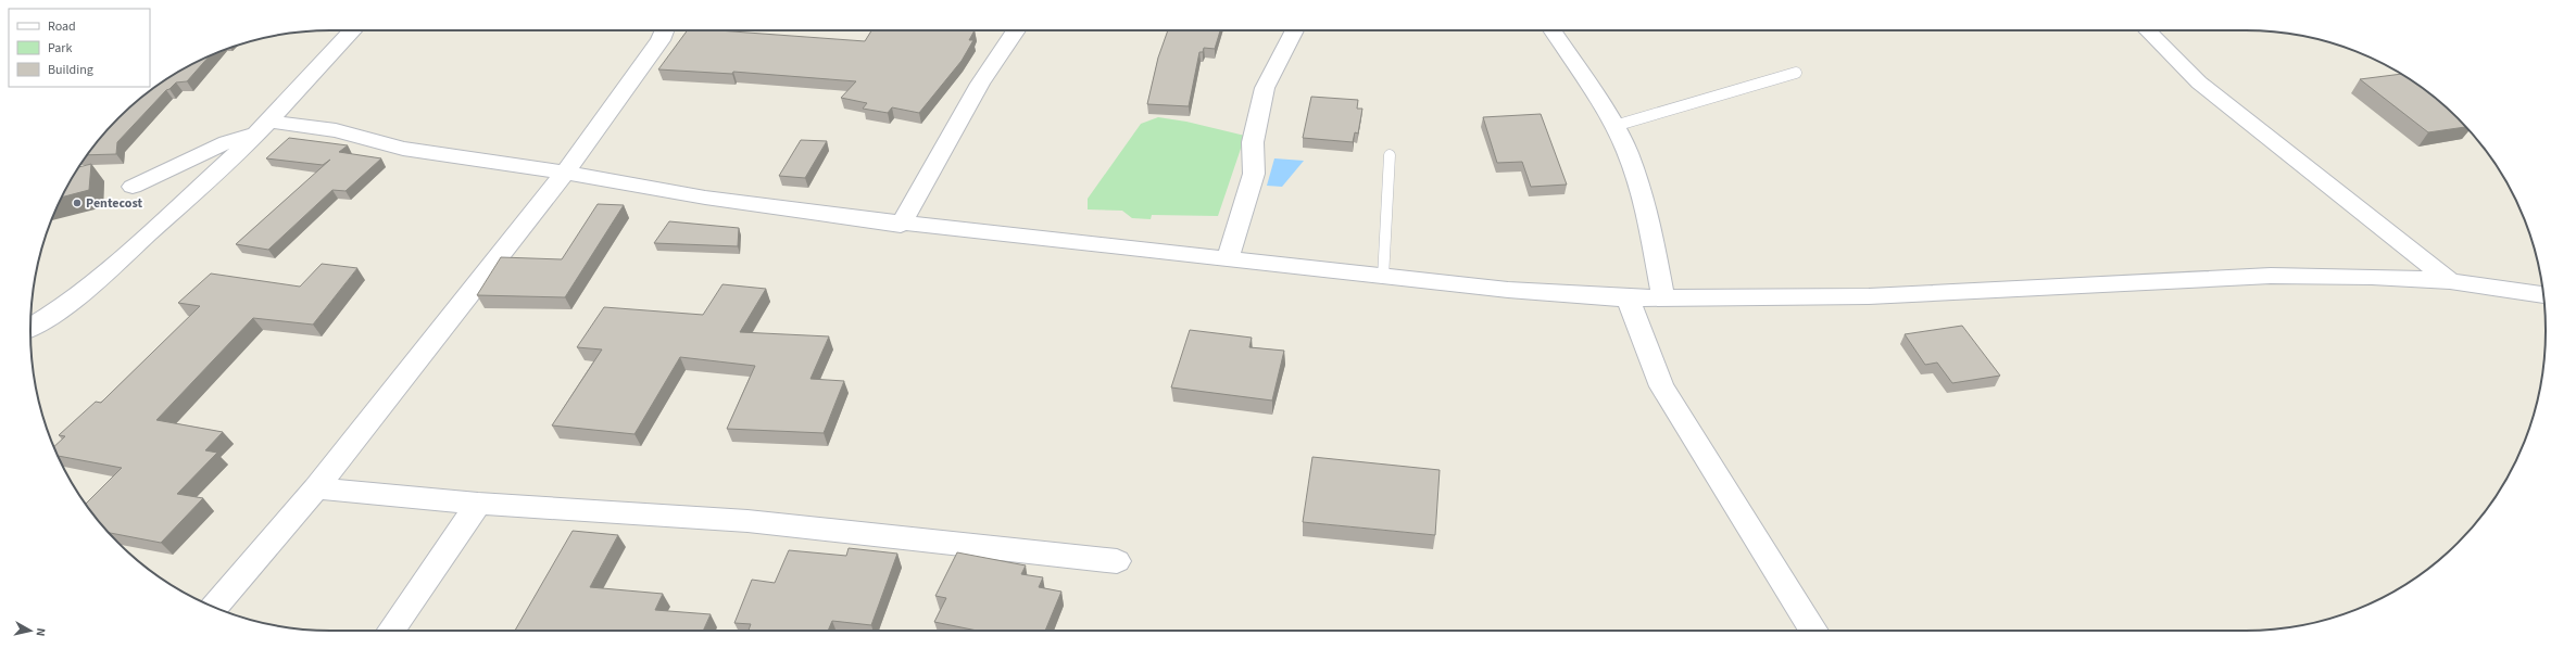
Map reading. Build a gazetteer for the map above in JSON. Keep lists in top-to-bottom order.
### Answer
{
  "places": ["Pentecost"],
  "legend": ["Road", "Park", "Building"],
  "north": "right"
}
